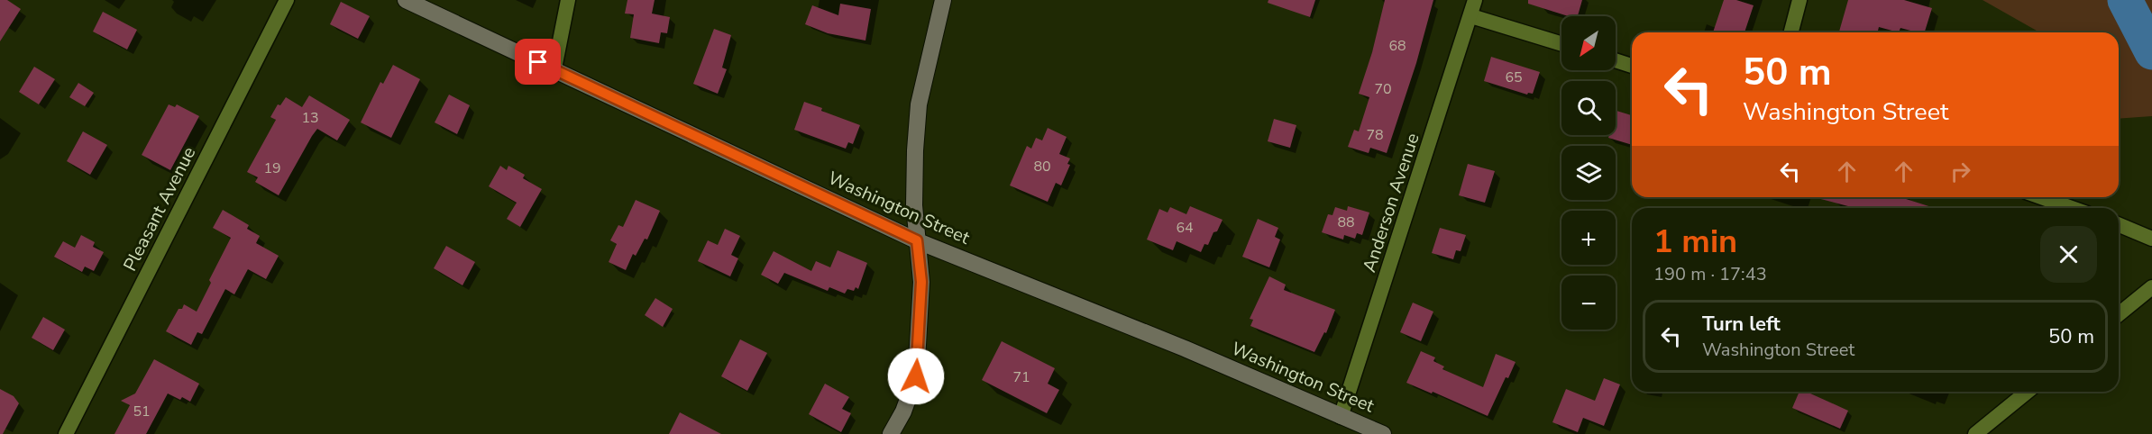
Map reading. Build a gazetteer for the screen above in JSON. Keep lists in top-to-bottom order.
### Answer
{
  "streets": {
    "main road": ["Washington Street"],
    "street": ["Anderson Avenue", "Pleasant Avenue"]
  },
  "crossings": [
    ["Anderson Avenue", "Washington Street"]
  ],
  "house_numbers": [
    "68",
    "65",
    "70",
    "13",
    "78",
    "80",
    "19",
    "88",
    "64",
    "71",
    "51"
  ],
  "north": "bottom left",
  "page": {
    "map_buttons": ["+", "−"],
    "turn": ["50 m", "Washington Street"],
    "heading": ["1 min", "190 m · 17:43"],
    "list": [
      {
        "name": "Turn left",
        "note": "Washington Street",
        "value": "50 m"
      }
    ]
  }
}
